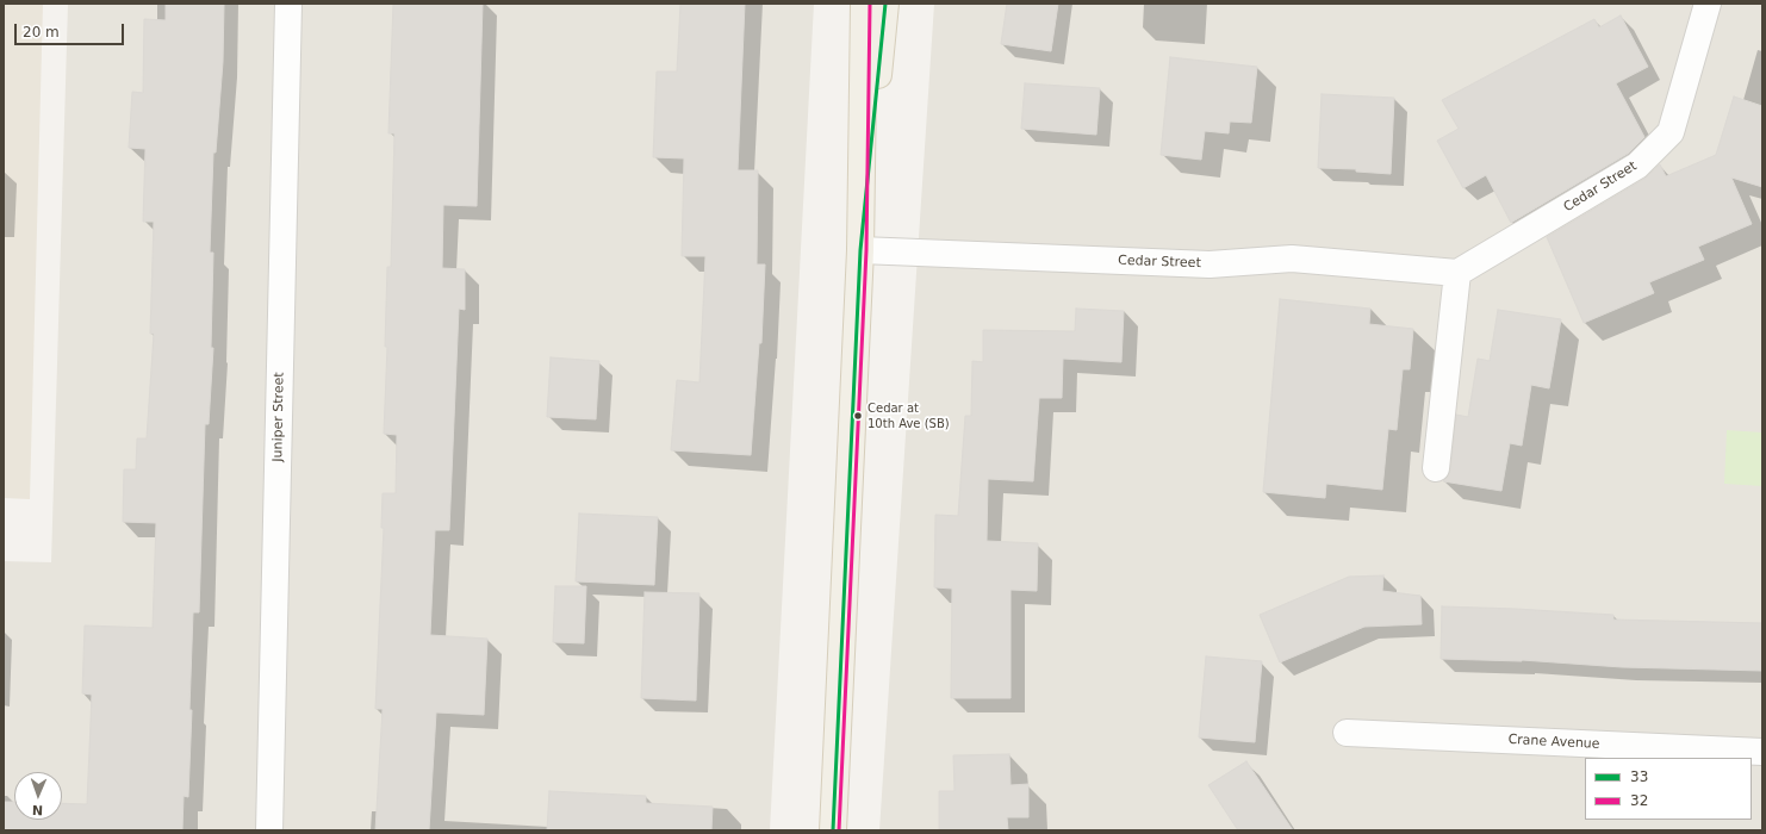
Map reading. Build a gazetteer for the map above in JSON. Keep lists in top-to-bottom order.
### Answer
{
  "streets": {
    "street": ["Cedar Street", "Juniper Street", "Crane Avenue"]
  },
  "places": ["Cedar at 10th Ave (SB)"],
  "lines": ["transit line 33", "transit line 32"],
  "legend": ["33", "32"],
  "scale_bar": "20 m",
  "north": "bottom"
}
